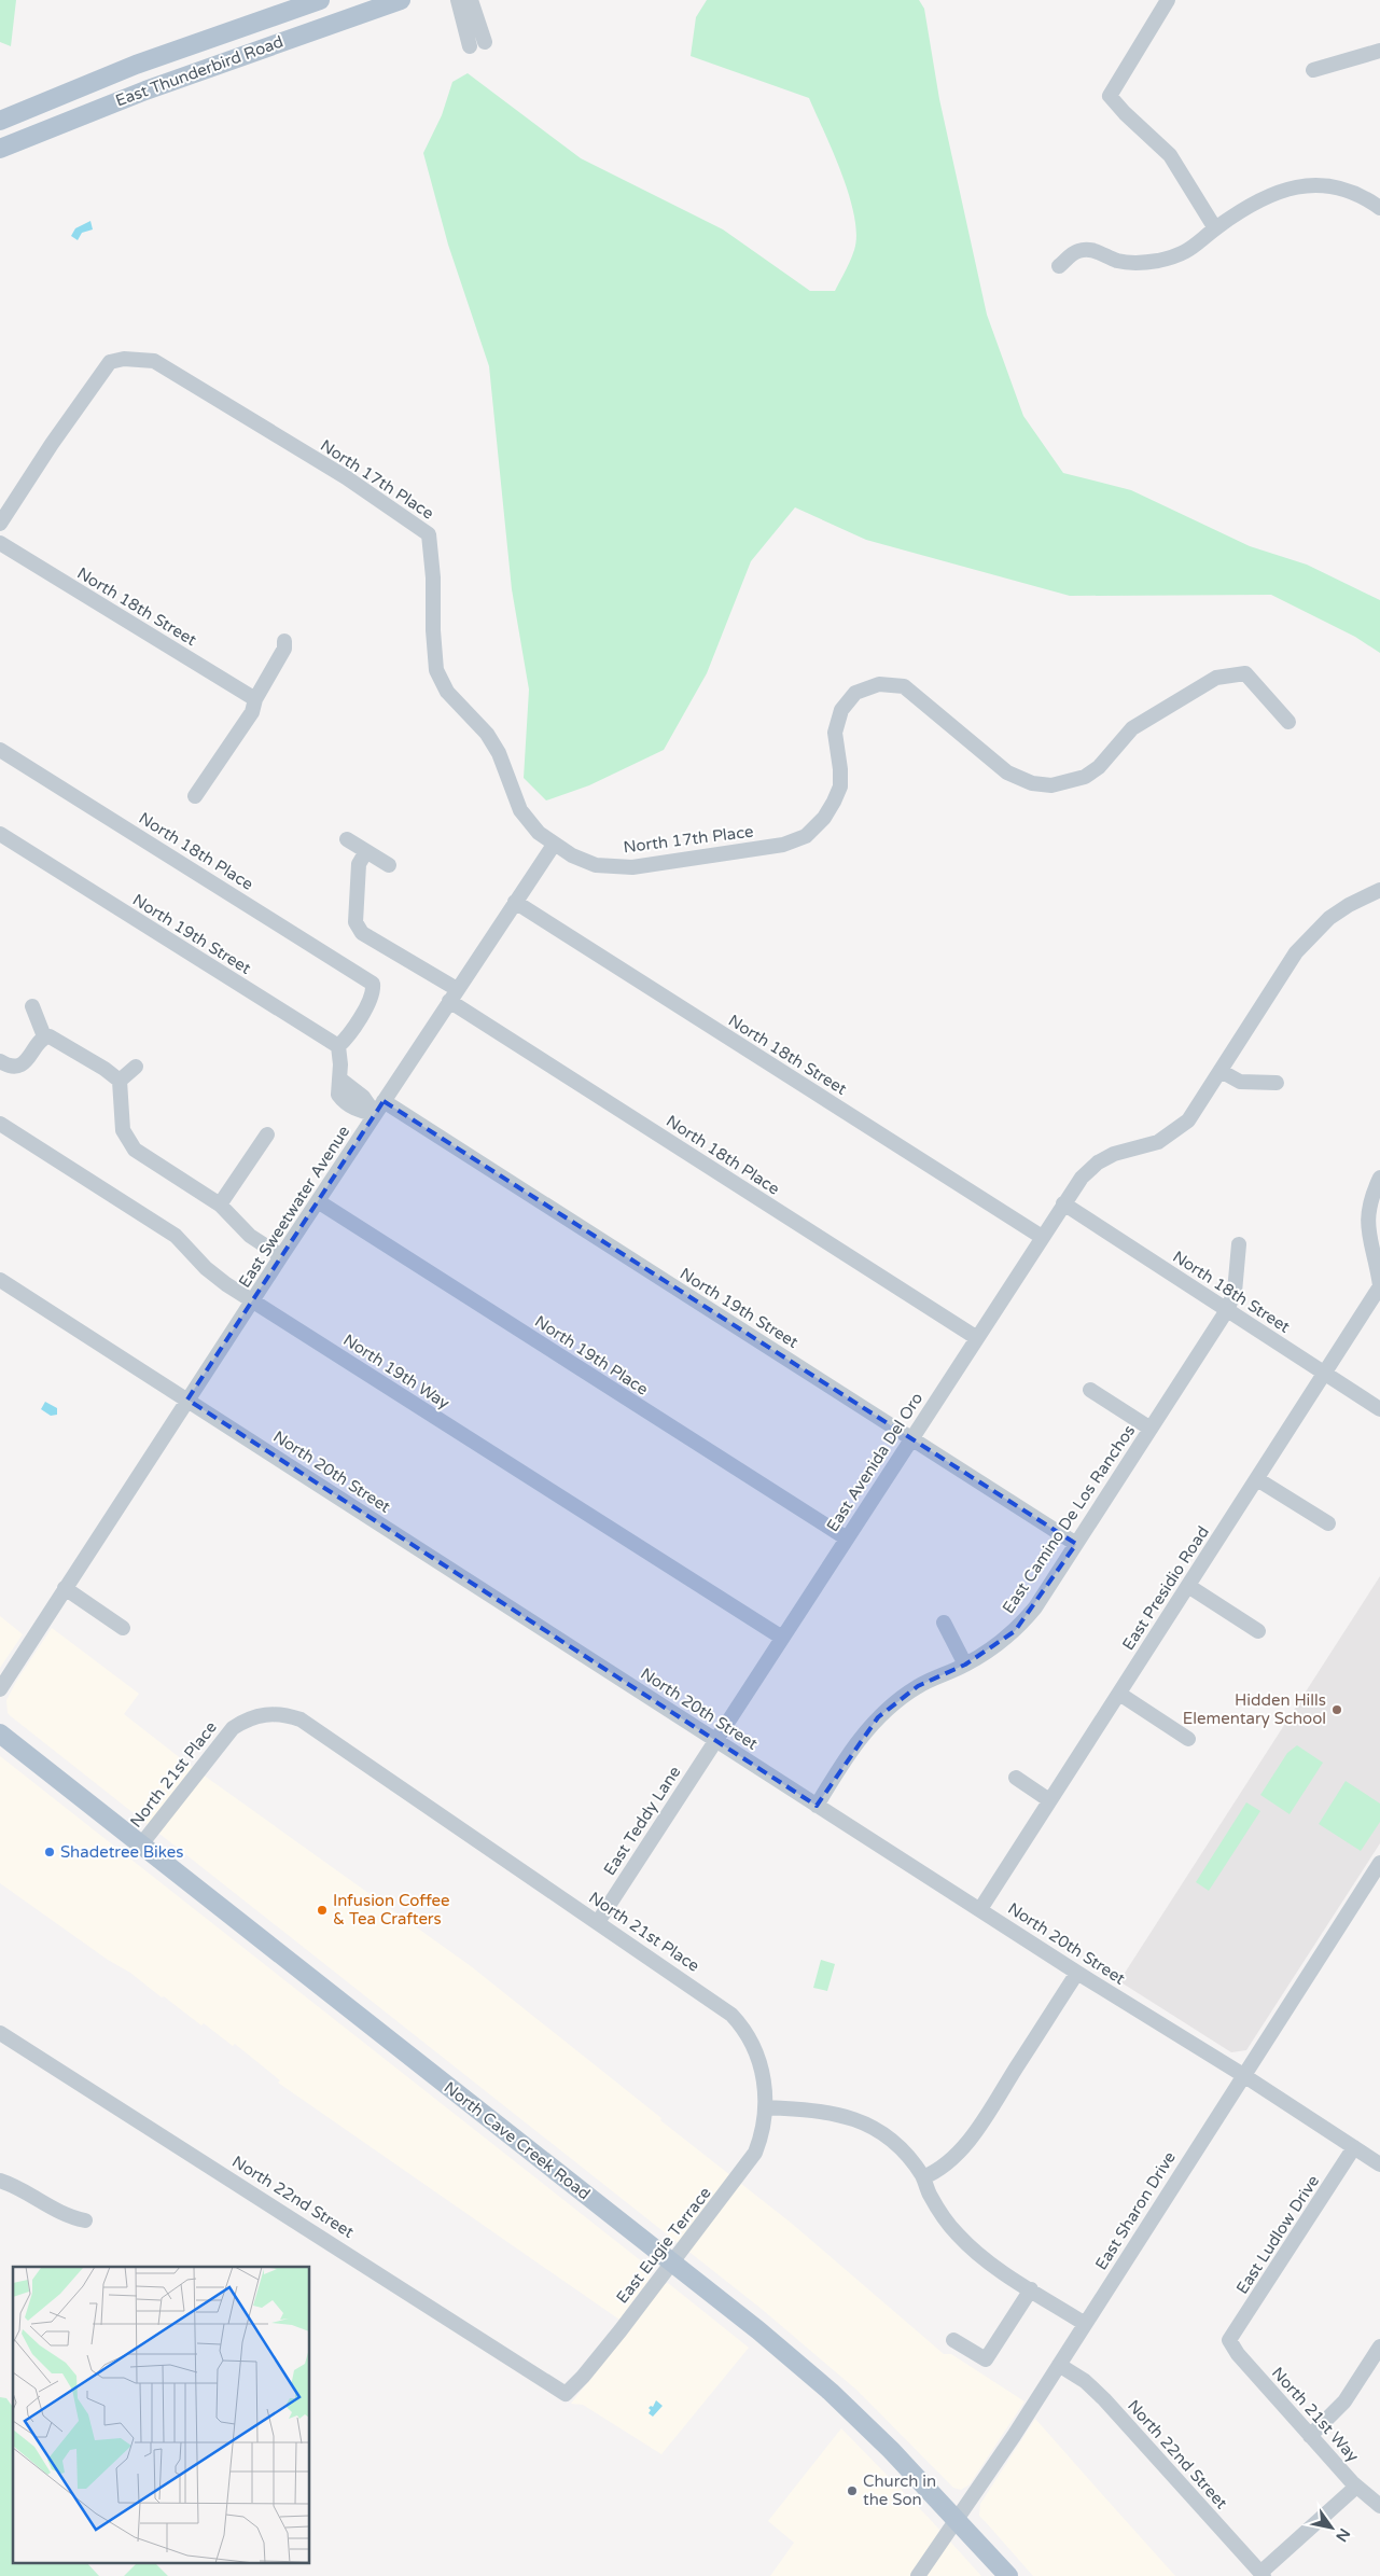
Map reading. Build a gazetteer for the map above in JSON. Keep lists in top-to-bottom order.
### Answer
{
  "streets": {
    "main road": ["East Thunderbird Road", "North Cave Creek Road"],
    "street": [
      "North 17th Place",
      "North 18th Street",
      "North 18th Place",
      "North 19th Street",
      "East Sweetwater Avenue",
      "North 19th Place",
      "North 19th Way",
      "East Avenida Del Oro",
      "North 20th Street",
      "East Camino De Los Ranchos",
      "East Presidio Road",
      "North 21st Place",
      "East Teddy Lane",
      "North 22nd Street",
      "East Sharon Drive",
      "East Ludlow Drive",
      "East Eugie Terrace",
      "North 21st Way"
    ]
  },
  "crossings": [
    ["North 17th Place", "East Sweetwater Avenue"],
    ["North 18th Street", "East Sweetwater Avenue"],
    ["North 18th Street", "East Avenida Del Oro"],
    ["North 18th Street", "East Camino De Los Ranchos"],
    ["North 18th Street", "East Presidio Road"],
    ["North 18th Place", "North 19th Street"],
    ["North 18th Place", "East Sweetwater Avenue"],
    ["North 18th Place", "East Avenida Del Oro"],
    ["North 19th Street", "East Sweetwater Avenue"],
    ["North 19th Street", "East Avenida Del Oro"],
    ["North 19th Street", "East Camino De Los Ranchos"],
    ["East Sweetwater Avenue", "North 19th Place"],
    ["East Sweetwater Avenue", "North 19th Way"],
    ["East Sweetwater Avenue", "North 20th Street"],
    ["North 19th Place", "East Avenida Del Oro"],
    ["North 19th Way", "East Avenida Del Oro"],
    ["East Avenida Del Oro", "North 20th Street"],
    ["East Avenida Del Oro", "East Teddy Lane"],
    ["North 20th Street", "East Camino De Los Ranchos"],
    ["North 20th Street", "East Presidio Road"],
    ["North 20th Street", "East Teddy Lane"],
    ["North 20th Street", "East Sharon Drive"],
    ["North 20th Street", "East Ludlow Drive"],
    ["North 21st Place", "East Teddy Lane"],
    ["North 21st Place", "North Cave Creek Road"],
    ["North 21st Place", "East Eugie Terrace"],
    ["North Cave Creek Road", "East Sharon Drive"],
    ["North Cave Creek Road", "East Eugie Terrace"],
    ["North 22nd Street", "East Sharon Drive"],
    ["North 22nd Street", "East Eugie Terrace"],
    ["East Ludlow Drive", "North 21st Way"]
  ],
  "places": [
    "Hidden Hills Elementary School",
    "Shadetree Bikes",
    "Infusion Coffee & Tea Crafters",
    "Church in the Son"
  ],
  "north": "bottom right"
}
